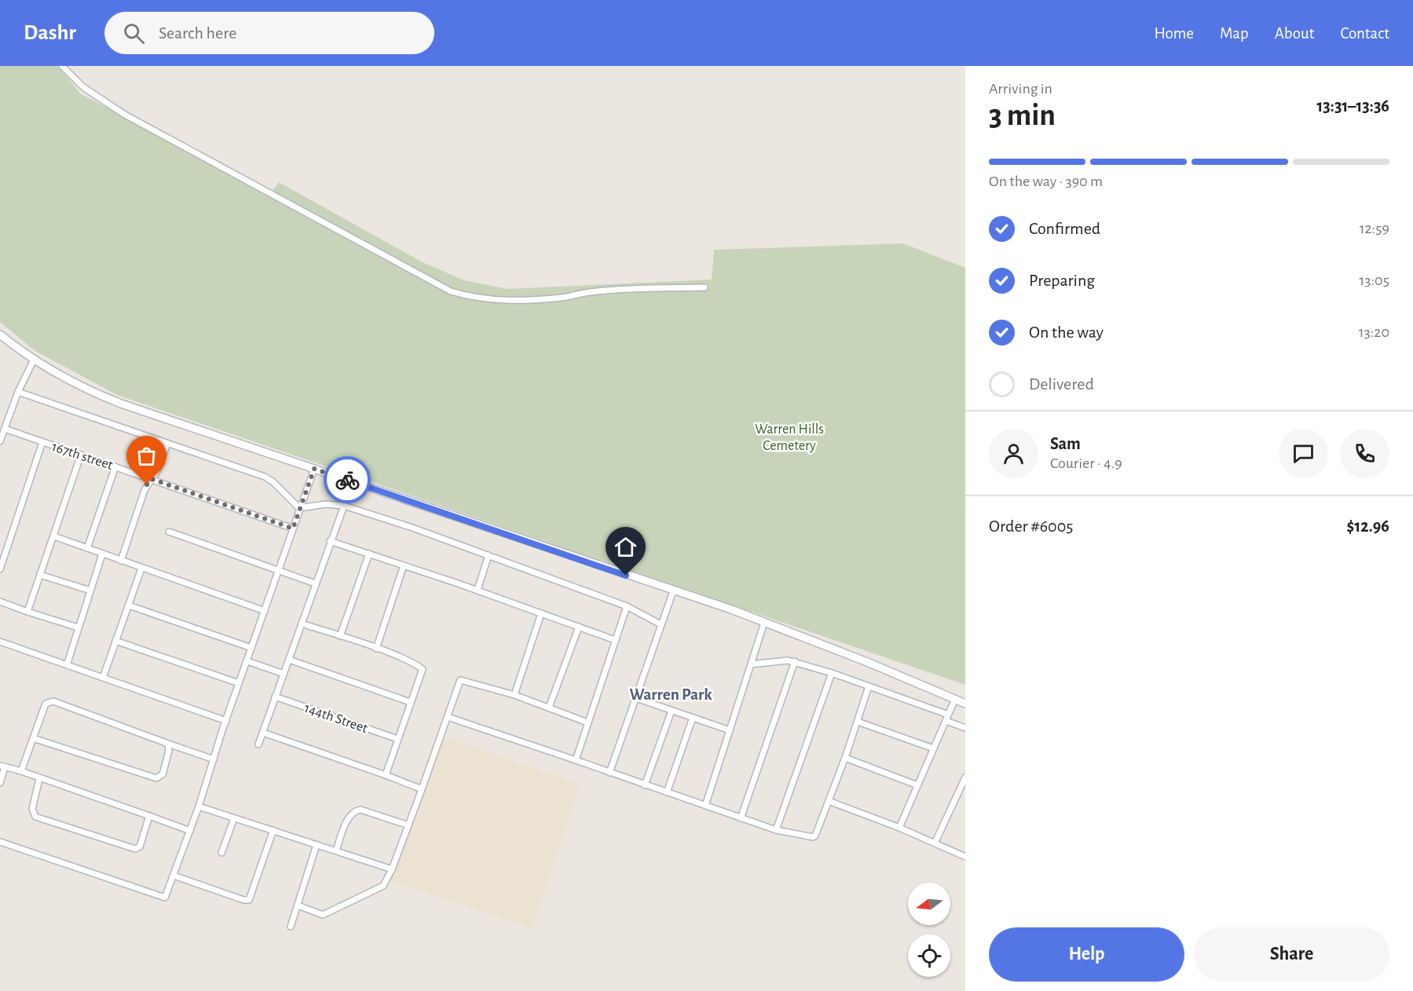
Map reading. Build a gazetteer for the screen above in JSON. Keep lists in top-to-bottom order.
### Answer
{
  "streets": {
    "street": ["167th street", "144th Street"]
  },
  "districts": ["Warren Park"],
  "parks": ["Warren Hills Cemetery"],
  "north": "left",
  "page": {
    "header": "Dashr",
    "search": "Search here",
    "nav": [
      "Home",
      "Map",
      "About",
      "Contact"
    ],
    "heading": ["3 min", "Arriving in", "13:31–13:36"],
    "panel": [
      "Sam",
      "Courier · 4.9",
      "Order #6005",
      "$12.96"
    ],
    "bar": "On the way · 390 m",
    "list": [
      ["Confirmed", "12:59"],
      ["Preparing", "13:05"],
      ["On the way", "13:20"],
      "Delivered"
    ],
    "buttons": ["Help", "Share"]
  }
}
